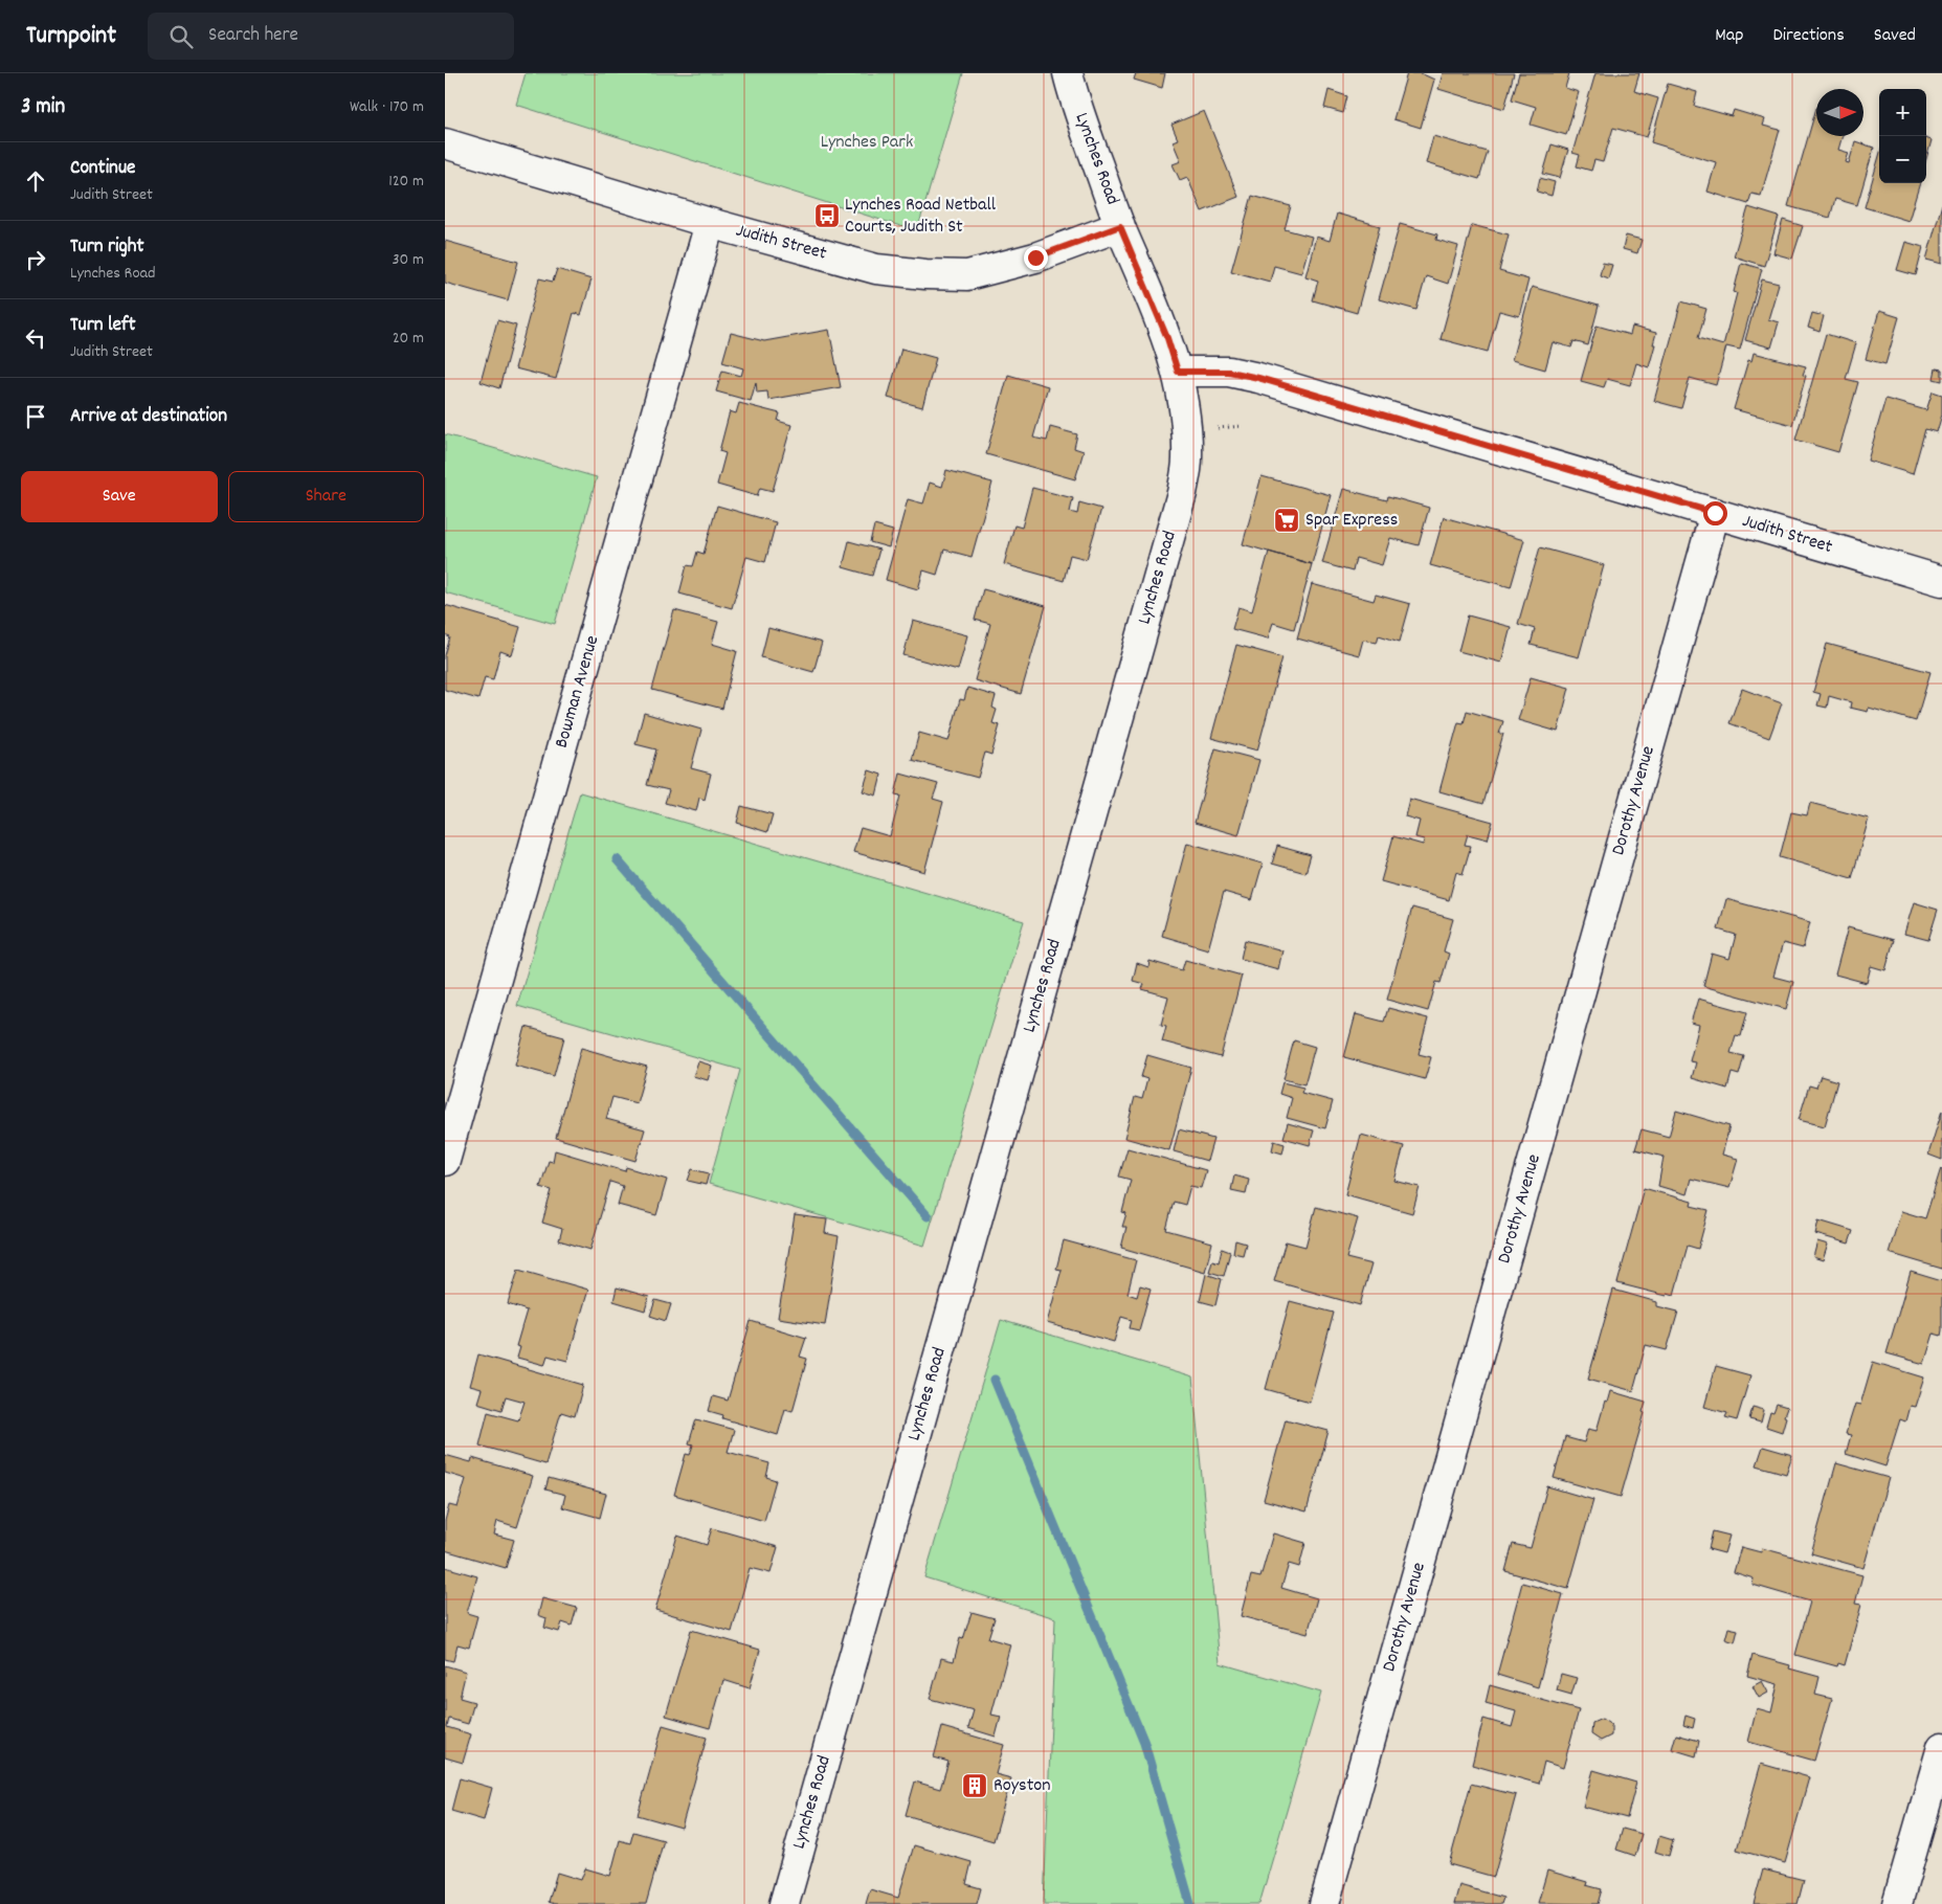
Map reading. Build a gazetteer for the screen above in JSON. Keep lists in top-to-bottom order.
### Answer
{
  "streets": {
    "street": [
      "Lynches Road",
      "Judith Street",
      "Bowman Avenue",
      "Dorothy Avenue"
    ]
  },
  "crossings": [
    ["Lynches Road", "Judith Street"],
    ["Judith Street", "Bowman Avenue"],
    ["Judith Street", "Dorothy Avenue"]
  ],
  "parks": ["Lynches Park"],
  "places": {
    "bus stop": ["Lynches Road Netball Courts, Judith St"],
    "supermarket": ["Spar Express"],
    "building": ["Royston"]
  },
  "north": "right",
  "page": {
    "header": "Turnpoint",
    "search": "Search here",
    "nav": ["Map", "Directions", "Saved"],
    "heading": ["3 min", "Walk · 170 m"],
    "map_buttons": ["+", "−"],
    "list": [
      ["Continue", "Judith Street", "120 m"],
      ["Turn right", "Lynches Road", "30 m"],
      ["Turn left", "Judith Street", "20 m"],
      "Arrive at destination"
    ],
    "buttons": ["Save", "Share"]
  }
}
